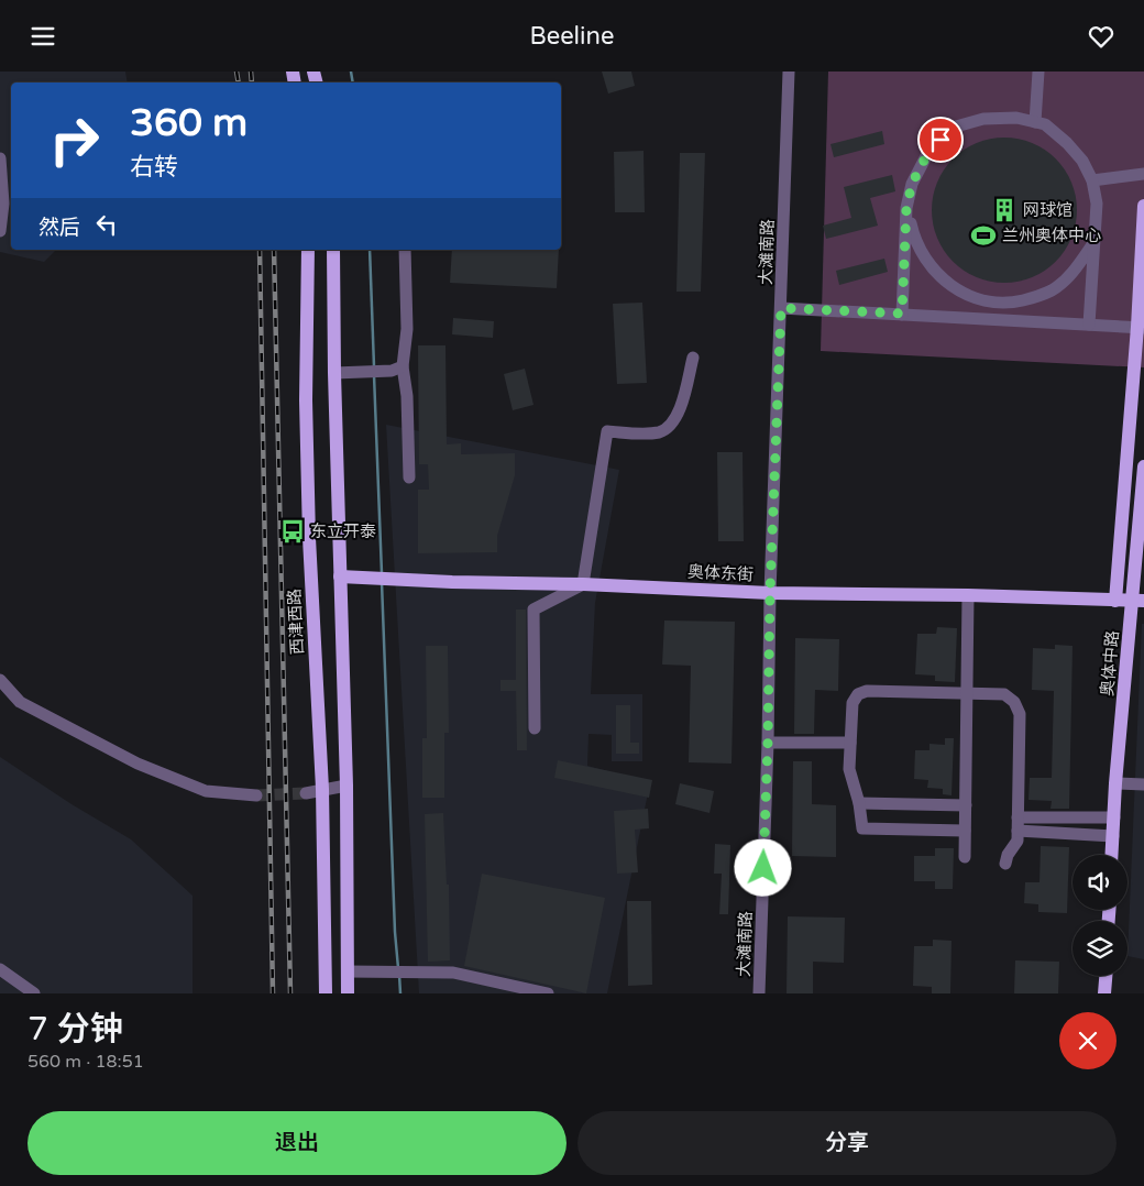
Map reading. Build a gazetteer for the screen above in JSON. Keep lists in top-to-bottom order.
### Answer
{
  "streets": {
    "main road": ["奥体东街", "西津西路", "奥体中路"],
    "street": ["大滩南路"]
  },
  "crossings": [
    ["大滩南路", "奥体东街"],
    ["奥体东街", "奥体中路"]
  ],
  "places": {
    "building": ["网球馆"],
    "sports": ["兰州奥体中心"],
    "bus stop": ["东立开泰"]
  },
  "page": {
    "header": "Beeline",
    "turn": ["360 m", "右转"],
    "then": "然后",
    "heading": ["7 分钟", "560 m · 18:51"],
    "buttons": ["退出", "分享"]
  }
}
